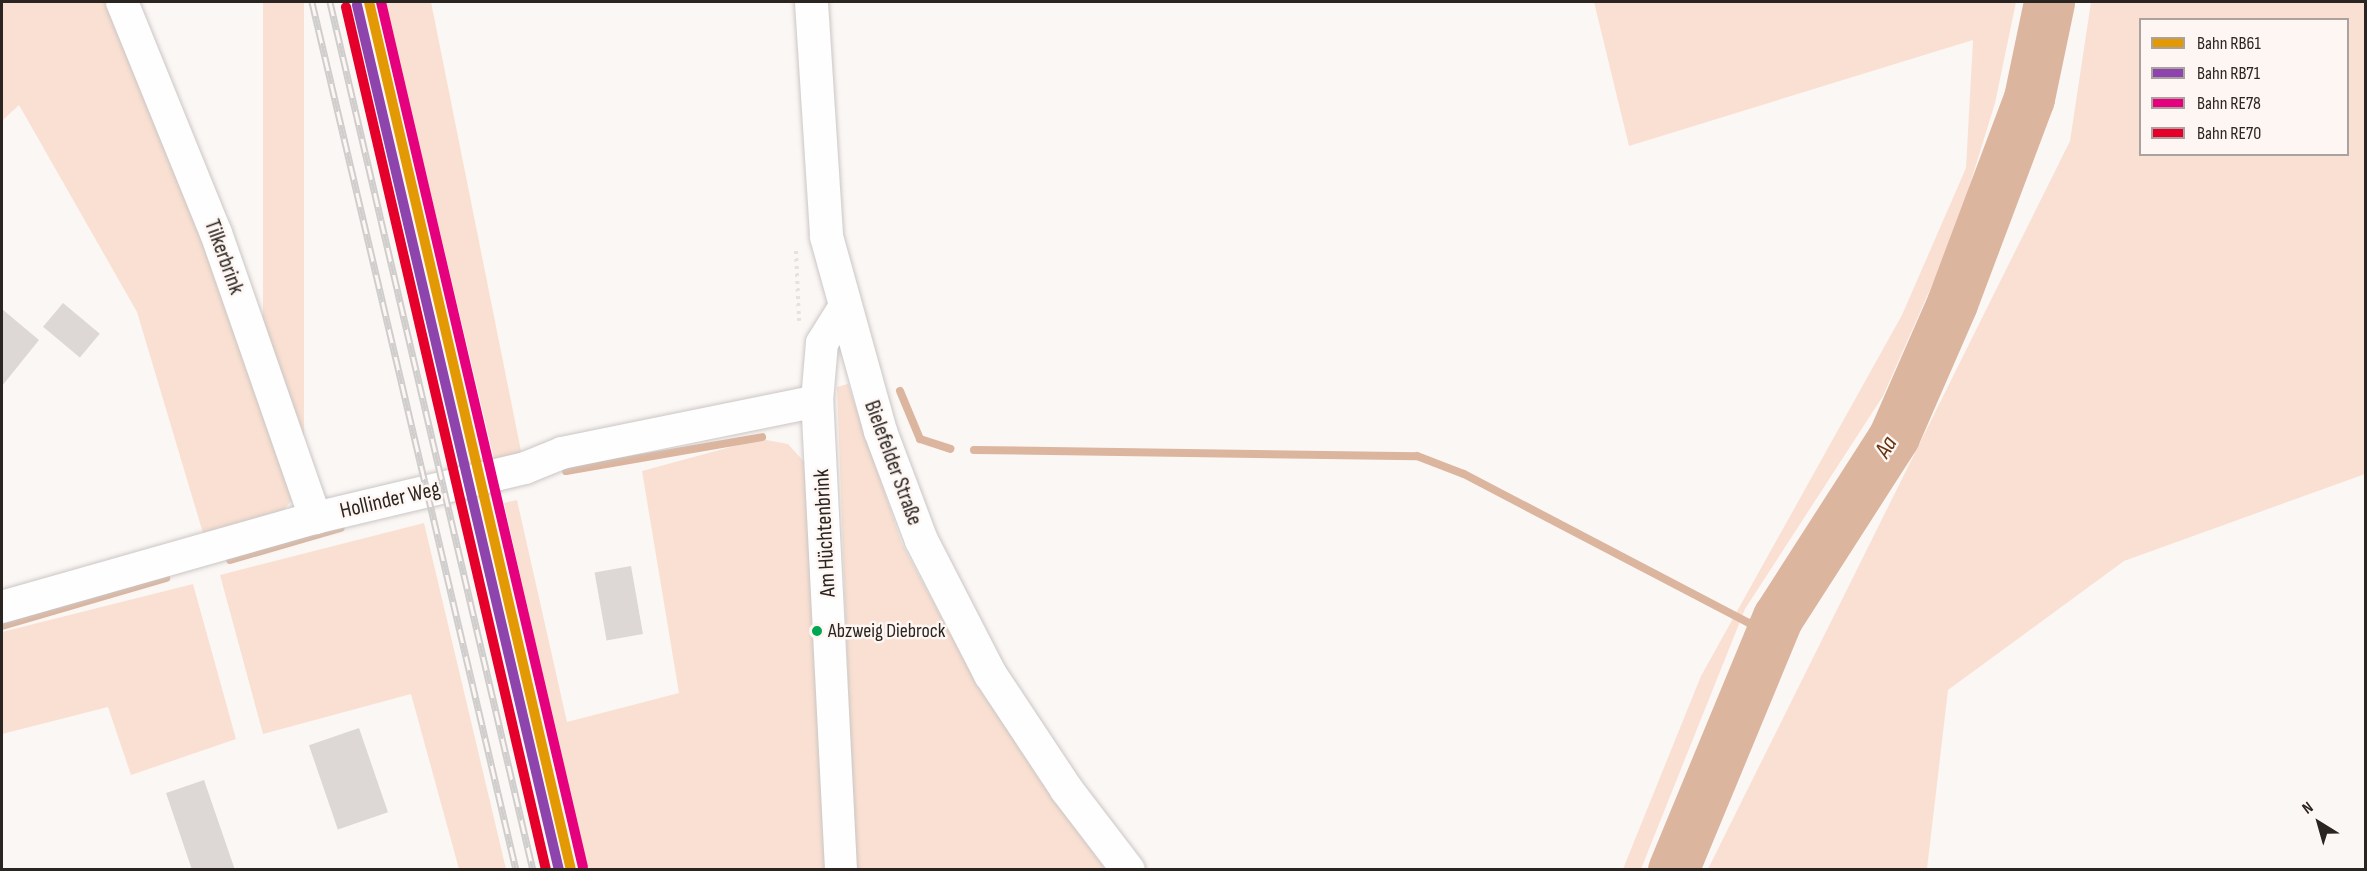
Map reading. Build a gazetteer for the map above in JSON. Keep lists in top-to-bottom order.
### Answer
{
  "streets": {
    "main road": ["Bielefelder Straße"],
    "street": ["Tilkerbrink", "Hollinder Weg", "Am Hüchtenbrink"]
  },
  "crossings": [
    ["Tilkerbrink", "Hollinder Weg"],
    ["Bielefelder Straße", "Am Hüchtenbrink"],
    ["Hollinder Weg", "Am Hüchtenbrink"]
  ],
  "water": ["Aa"],
  "places": ["Abzweig Diebrock"],
  "lines": [
    "rail line RB61",
    "rail line RE78",
    "rail line RB71",
    "rail line RE70"
  ],
  "legend": [
    "Bahn RB61",
    "Bahn RB71",
    "Bahn RE78",
    "Bahn RE70"
  ],
  "north": "top left"
}
